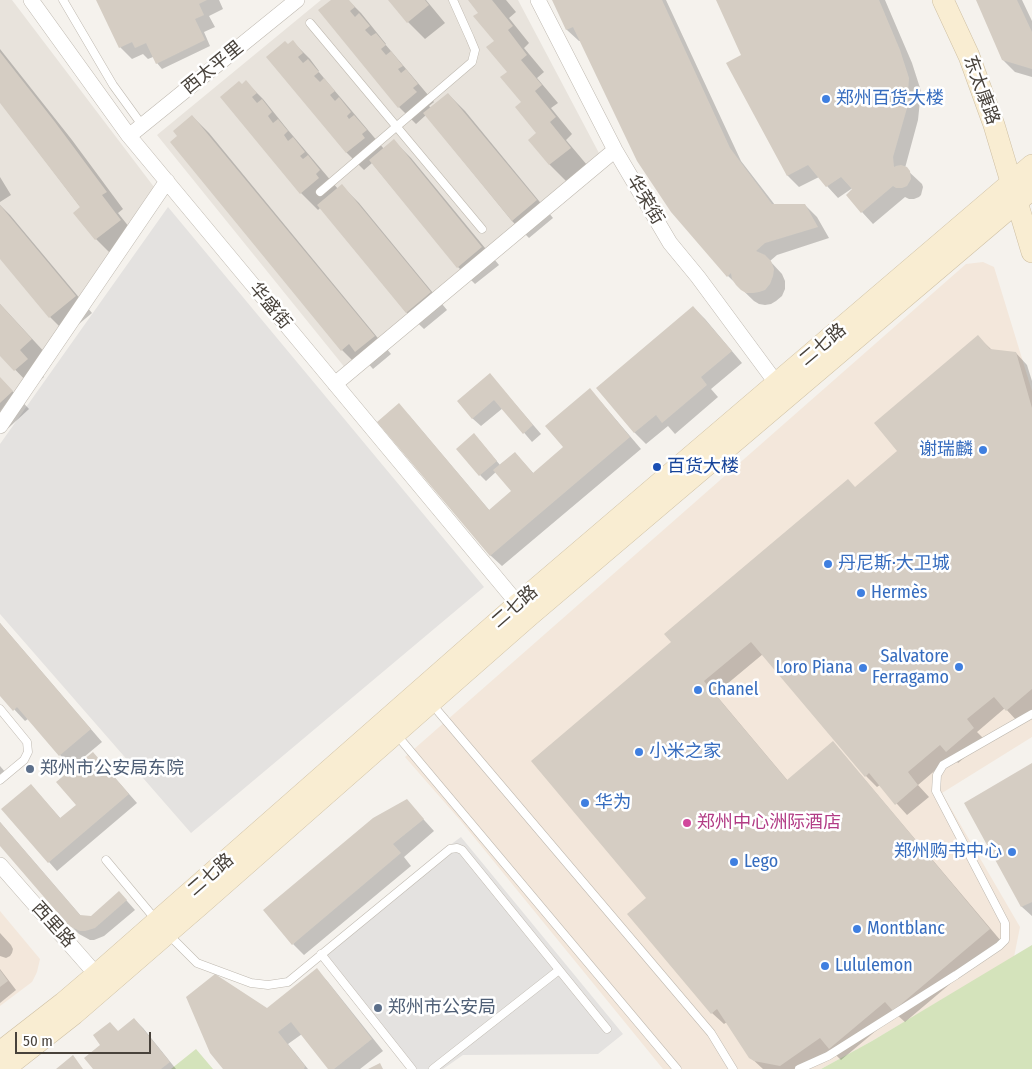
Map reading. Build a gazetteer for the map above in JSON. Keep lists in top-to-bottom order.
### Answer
{
  "streets": {
    "main road": ["东太康路", "二七路"],
    "street": [
      "西太平里",
      "华荣街",
      "华盛街",
      "西里路"
    ]
  },
  "crossings": [
    ["西太平里", "华盛街"],
    ["东太康路", "二七路"],
    ["华荣街", "二七路"],
    ["华盛街", "二七路"],
    ["二七路", "西里路"]
  ],
  "places": [
    "郑州百货大楼",
    "谢瑞麟",
    "百货大楼",
    "丹尼斯·大卫城",
    "Hermès",
    "Salvatore Ferragamo",
    "Loro Piana",
    "Chanel",
    "小米之家",
    "郑州市公安局东院",
    "华为",
    "郑州中心洲际酒店",
    "郑州购书中心",
    "Lego",
    "Montblanc",
    "Lululemon",
    "郑州市公安局"
  ],
  "scale_bar": "50 m"
}
